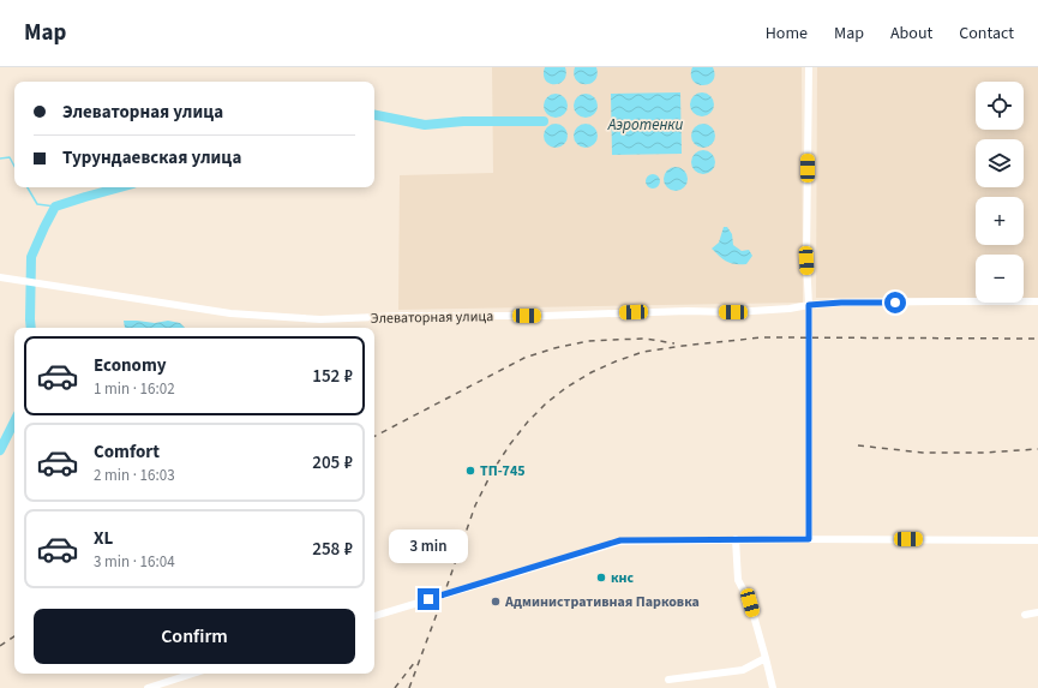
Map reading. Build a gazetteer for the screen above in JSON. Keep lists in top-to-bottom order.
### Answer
{
  "streets": {
    "street": ["Элеваторная улица"]
  },
  "water": ["Аэротенки"],
  "places": ["ТП-745", "кнс", "Административная Парковка"],
  "page": {
    "header": "Map",
    "nav": [
      "Home",
      "Map",
      "About",
      "Contact"
    ],
    "map_buttons": ["+", "−"],
    "banner": ["Элеваторная улица", "Турундаевская улица"],
    "list": [
      {
        "name": "Economy",
        "note": "1 min · 16:02",
        "value": "152 ₽"
      },
      {
        "name": "Comfort",
        "note": "2 min · 16:03",
        "value": "205 ₽"
      },
      {
        "name": "XL",
        "note": "3 min · 16:04",
        "value": "258 ₽"
      }
    ],
    "bubble": "3 min",
    "buttons": "Confirm"
  }
}
